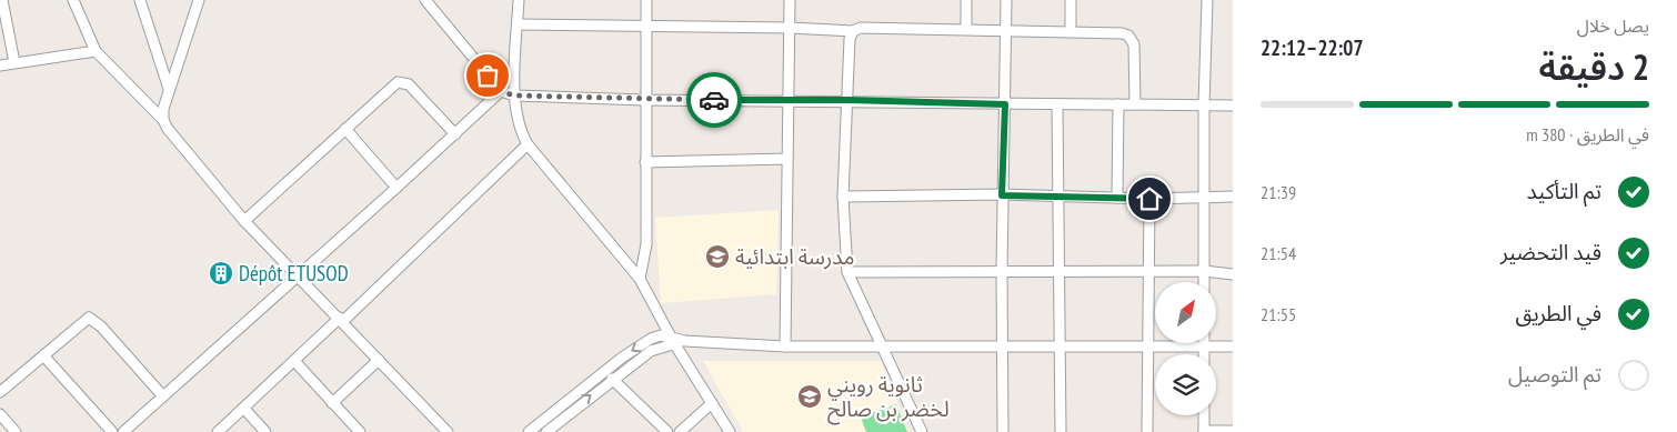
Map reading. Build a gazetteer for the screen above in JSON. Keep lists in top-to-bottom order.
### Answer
{
  "places": {
    "school or university": ["مدرسة ابتدائية", "ثانوية رويني لخضر بن صالح"],
    "building": ["Dépôt ETUSOD"]
  },
  "north": "top right",
  "page": {
    "heading": ["2 دقيقة", "يصل خلال", "22:07–22:12"],
    "bar": "في الطريق · 380 m",
    "list": [
      ["تم التأكيد", "21:39"],
      ["قيد التحضير", "21:54"],
      ["في الطريق", "21:55"],
      "تم التوصيل"
    ]
  }
}
